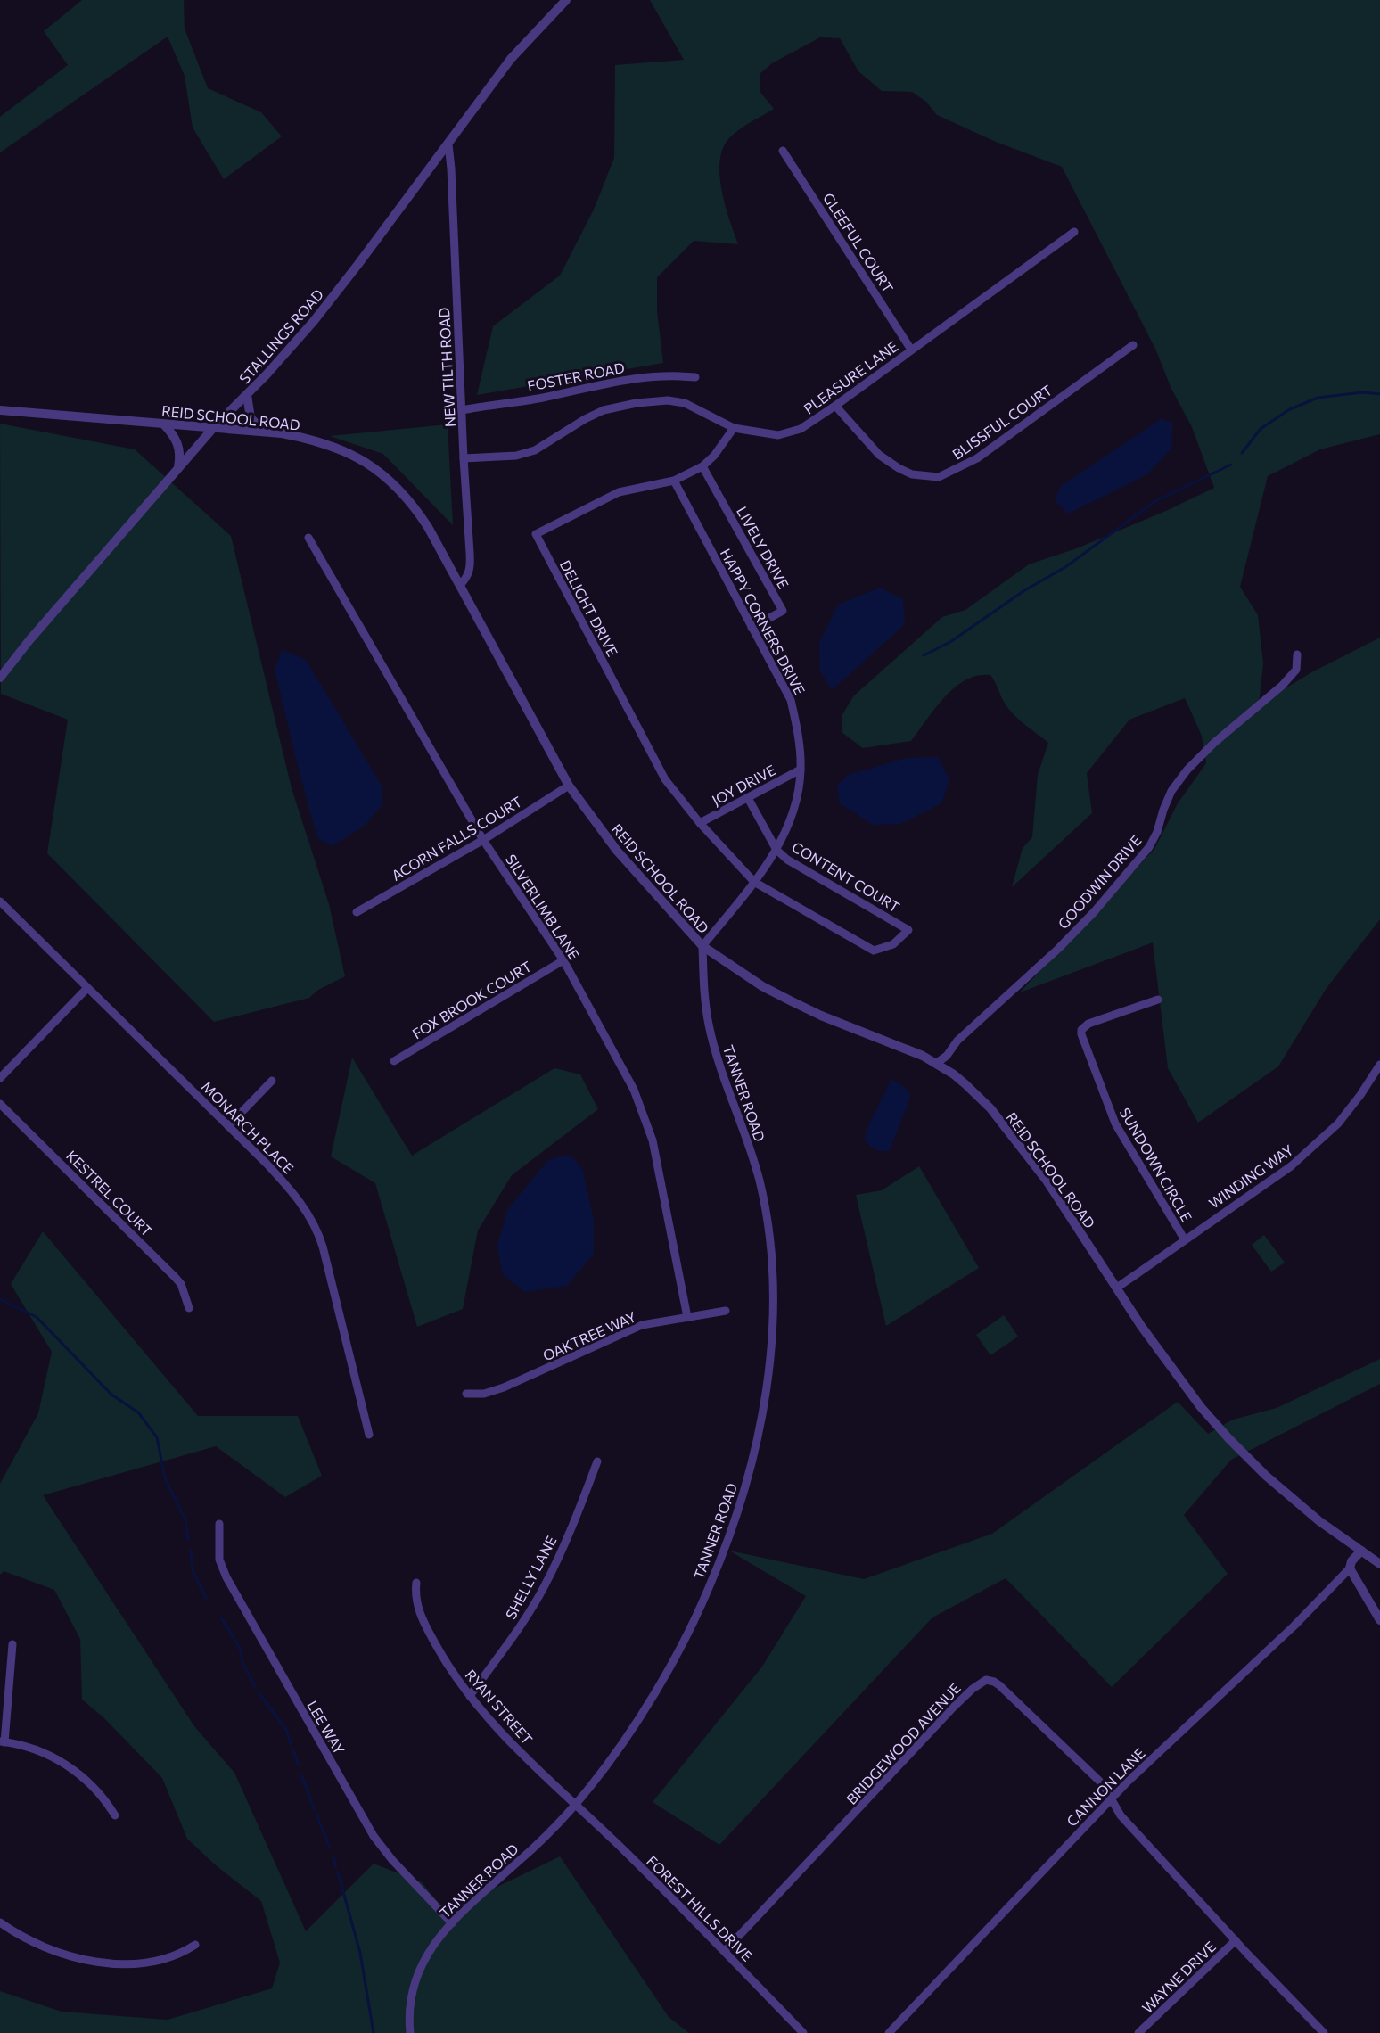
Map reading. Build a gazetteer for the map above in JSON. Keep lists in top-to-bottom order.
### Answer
{
  "streets": {
    "street": [
      "GLEEFUL COURT",
      "STALLINGS ROAD",
      "NEW TILTH ROAD",
      "FOSTER ROAD",
      "PLEASURE LANE",
      "REID SCHOOL ROAD",
      "BLISSFUL COURT",
      "LIVELY DRIVE",
      "DELIGHT DRIVE",
      "HAPPY CORNERS DRIVE",
      "JOY DRIVE",
      "ACORN FALLS COURT",
      "CONTENT COURT",
      "GOODWIN DRIVE",
      "SILVERLIMB LANE",
      "FOX BROOK COURT",
      "TANNER ROAD",
      "MONARCH PLACE",
      "SUNDOWN CIRCLE",
      "WINDING WAY",
      "KESTREL COURT",
      "OAKTREE WAY",
      "SHELLY LANE",
      "RYAN STREET",
      "LEE WAY",
      "BRIDGEWOOD AVENUE",
      "CANNON LANE",
      "FOREST HILLS DRIVE",
      "WAYNE DRIVE"
    ]
  },
  "crossings": [
    ["GLEEFUL COURT", "PLEASURE LANE"],
    ["STALLINGS ROAD", "NEW TILTH ROAD"],
    ["STALLINGS ROAD", "REID SCHOOL ROAD"],
    ["NEW TILTH ROAD", "FOSTER ROAD"],
    ["NEW TILTH ROAD", "PLEASURE LANE"],
    ["NEW TILTH ROAD", "REID SCHOOL ROAD"],
    ["PLEASURE LANE", "BLISSFUL COURT"],
    ["PLEASURE LANE", "DELIGHT DRIVE"],
    ["REID SCHOOL ROAD", "HAPPY CORNERS DRIVE"],
    ["REID SCHOOL ROAD", "ACORN FALLS COURT"],
    ["REID SCHOOL ROAD", "GOODWIN DRIVE"],
    ["REID SCHOOL ROAD", "TANNER ROAD"],
    ["REID SCHOOL ROAD", "WINDING WAY"],
    ["LIVELY DRIVE", "DELIGHT DRIVE"],
    ["LIVELY DRIVE", "HAPPY CORNERS DRIVE"],
    ["DELIGHT DRIVE", "HAPPY CORNERS DRIVE"],
    ["DELIGHT DRIVE", "JOY DRIVE"],
    ["DELIGHT DRIVE", "CONTENT COURT"],
    ["HAPPY CORNERS DRIVE", "JOY DRIVE"],
    ["HAPPY CORNERS DRIVE", "CONTENT COURT"],
    ["HAPPY CORNERS DRIVE", "TANNER ROAD"],
    ["JOY DRIVE", "CONTENT COURT"],
    ["ACORN FALLS COURT", "SILVERLIMB LANE"],
    ["SILVERLIMB LANE", "FOX BROOK COURT"],
    ["SILVERLIMB LANE", "OAKTREE WAY"],
    ["TANNER ROAD", "RYAN STREET"],
    ["TANNER ROAD", "LEE WAY"],
    ["TANNER ROAD", "FOREST HILLS DRIVE"],
    ["SUNDOWN CIRCLE", "WINDING WAY"],
    ["SHELLY LANE", "RYAN STREET"],
    ["RYAN STREET", "FOREST HILLS DRIVE"],
    ["BRIDGEWOOD AVENUE", "CANNON LANE"],
    ["BRIDGEWOOD AVENUE", "FOREST HILLS DRIVE"],
    ["BRIDGEWOOD AVENUE", "WAYNE DRIVE"]
  ]
}
